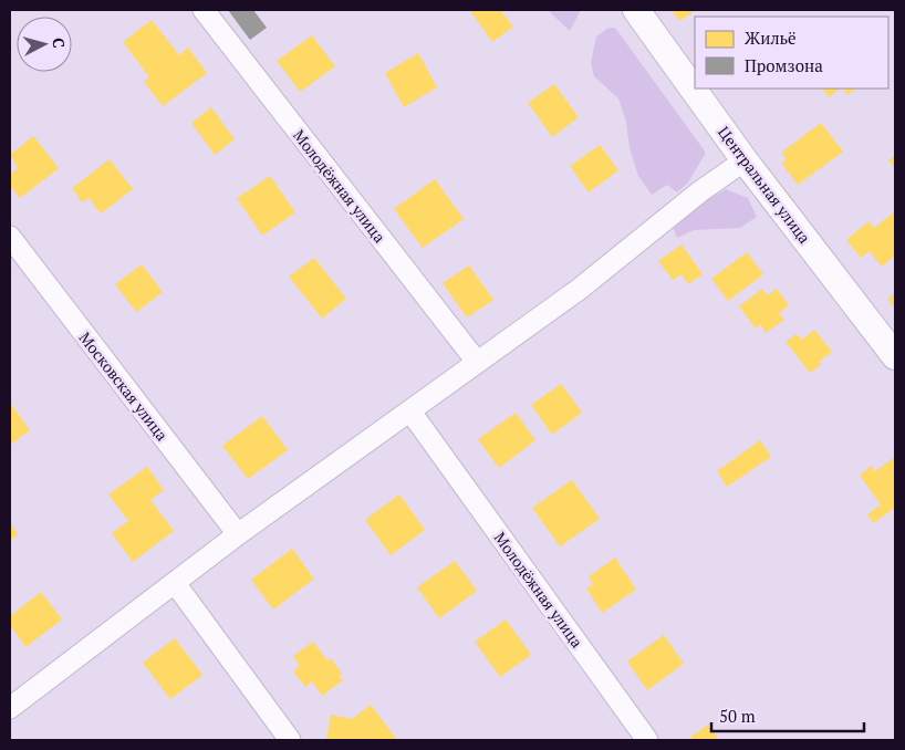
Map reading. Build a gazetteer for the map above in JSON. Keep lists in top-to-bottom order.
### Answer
{
  "streets": {
    "street": ["Центральная улица", "Молодёжная улица", "Московская улица"]
  },
  "legend": ["Жильё", "Промзона"],
  "scale_bar": "50 m",
  "north": "right"
}
